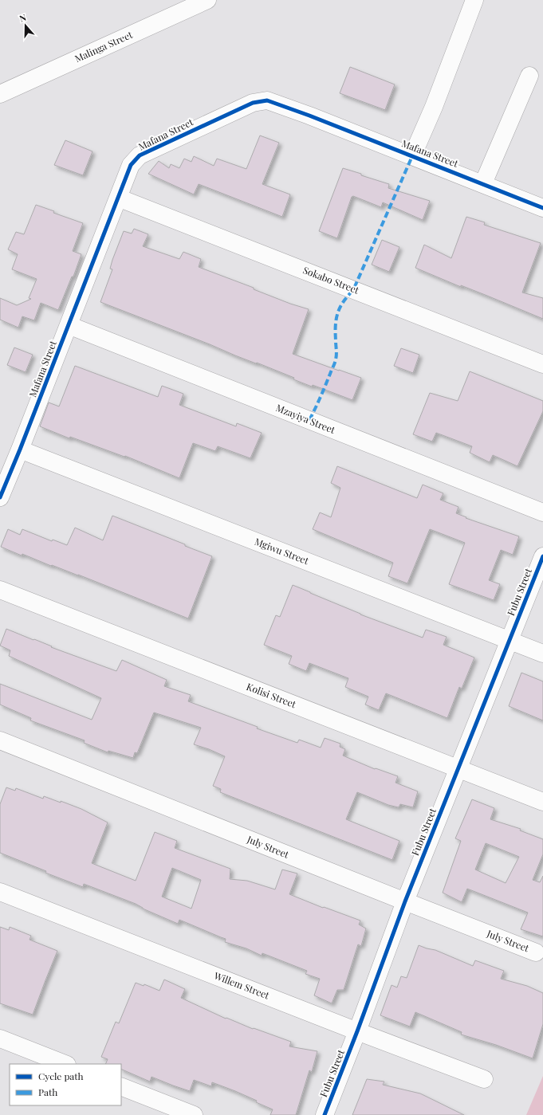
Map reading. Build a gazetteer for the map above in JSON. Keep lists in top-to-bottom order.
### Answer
{
  "streets": {
    "street": [
      "Malinga Street",
      "Mafana Street",
      "Sokabo Street",
      "Mzayiya Street",
      "Mgiwu Street",
      "Fubu Street",
      "Kolisi Street",
      "July Street",
      "Willem Street"
    ]
  },
  "crossings": [
    ["Mafana Street", "Sokabo Street"],
    ["Mafana Street", "Mzayiya Street"],
    ["Mafana Street", "Mgiwu Street"],
    ["Mgiwu Street", "Fubu Street"],
    ["Fubu Street", "Kolisi Street"],
    ["Fubu Street", "July Street"],
    ["Fubu Street", "Willem Street"]
  ],
  "legend": ["Cycle path", "Path"],
  "north": "top"
}
